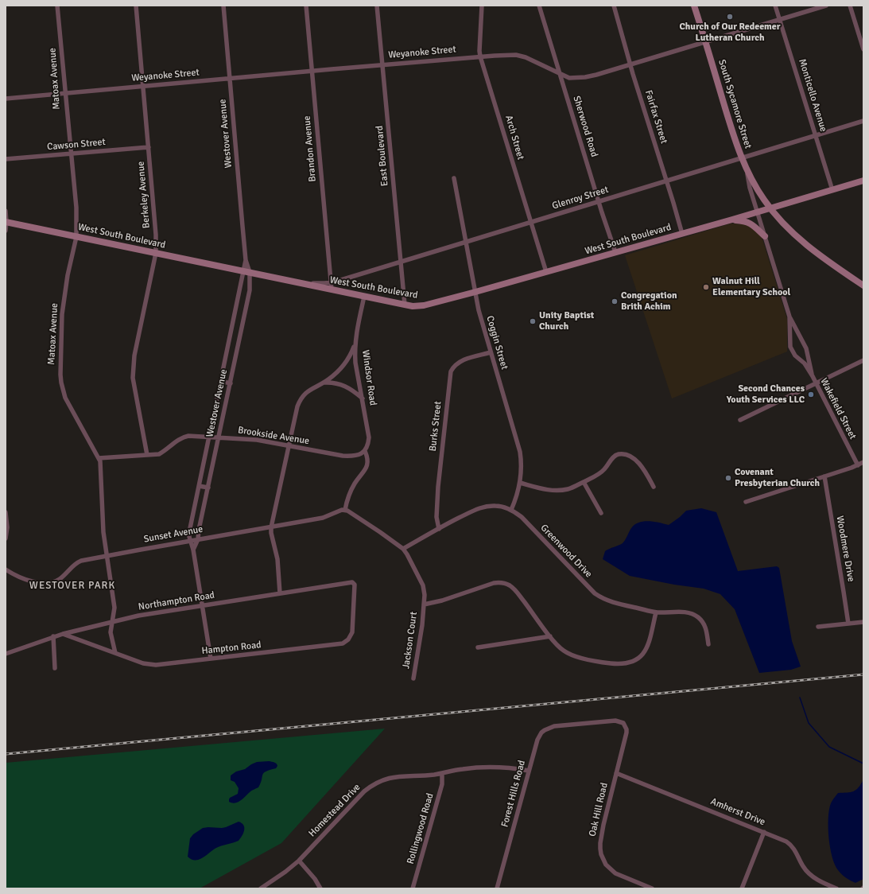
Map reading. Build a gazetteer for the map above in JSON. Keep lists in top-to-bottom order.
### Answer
{
  "streets": {
    "street": [
      "Weyanoke Street",
      "Matoax Avenue",
      "Monticello Avenue",
      "South Sycamore Street",
      "Fairfax Street",
      "Sherwood Road",
      "Westover Avenue",
      "Arch Street",
      "Cawson Street",
      "Brandon Avenue",
      "East Boulevard",
      "Berkeley Avenue",
      "Glenroy Street",
      "West South Boulevard",
      "Coggin Street",
      "Windsor Road",
      "Wakefield Street",
      "Burks Street",
      "Brookside Avenue",
      "Sunset Avenue",
      "Woodmere Drive",
      "Greenwood Drive",
      "Northampton Road",
      "Jackson Court",
      "Hampton Road",
      "Forest Hills Road",
      "Oak Hill Road",
      "Homestead Drive",
      "Amherst Drive",
      "Rollingwood Road"
    ]
  },
  "crossings": [
    ["Weyanoke Street", "Matoax Avenue"],
    ["Weyanoke Street", "Monticello Avenue"],
    ["Weyanoke Street", "South Sycamore Street"],
    ["Weyanoke Street", "Fairfax Street"],
    ["Weyanoke Street", "Sherwood Road"],
    ["Weyanoke Street", "Westover Avenue"],
    ["Weyanoke Street", "Arch Street"],
    ["Weyanoke Street", "Brandon Avenue"],
    ["Weyanoke Street", "East Boulevard"],
    ["Weyanoke Street", "Berkeley Avenue"],
    ["Matoax Avenue", "Cawson Street"],
    ["Matoax Avenue", "West South Boulevard"],
    ["Matoax Avenue", "Brookside Avenue"],
    ["Matoax Avenue", "Sunset Avenue"],
    ["Matoax Avenue", "Northampton Road"],
    ["Matoax Avenue", "Hampton Road"],
    ["Monticello Avenue", "Glenroy Street"],
    ["Monticello Avenue", "West South Boulevard"],
    ["South Sycamore Street", "Glenroy Street"],
    ["South Sycamore Street", "West South Boulevard"],
    ["South Sycamore Street", "Wakefield Street"],
    ["Fairfax Street", "Glenroy Street"],
    ["Fairfax Street", "West South Boulevard"],
    ["Sherwood Road", "Glenroy Street"],
    ["Sherwood Road", "West South Boulevard"],
    ["Westover Avenue", "West South Boulevard"],
    ["Westover Avenue", "Brookside Avenue"],
    ["Westover Avenue", "Sunset Avenue"],
    ["Westover Avenue", "Northampton Road"],
    ["Westover Avenue", "Hampton Road"],
    ["Arch Street", "Glenroy Street"],
    ["Arch Street", "West South Boulevard"],
    ["Cawson Street", "Berkeley Avenue"],
    ["Brandon Avenue", "Glenroy Street"],
    ["Brandon Avenue", "West South Boulevard"],
    ["East Boulevard", "Glenroy Street"],
    ["East Boulevard", "West South Boulevard"],
    ["Berkeley Avenue", "West South Boulevard"],
    ["Berkeley Avenue", "Brookside Avenue"],
    ["Glenroy Street", "West South Boulevard"],
    ["Glenroy Street", "Coggin Street"],
    ["West South Boulevard", "Coggin Street"],
    ["West South Boulevard", "Windsor Road"],
    ["West South Boulevard", "Wakefield Street"],
    ["Coggin Street", "Burks Street"],
    ["Coggin Street", "Greenwood Drive"],
    ["Windsor Road", "Brookside Avenue"],
    ["Burks Street", "Greenwood Drive"],
    ["Greenwood Drive", "Jackson Court"],
    ["Northampton Road", "Hampton Road"],
    ["Forest Hills Road", "Oak Hill Road"],
    ["Forest Hills Road", "Homestead Drive"],
    ["Oak Hill Road", "Amherst Drive"],
    ["Homestead Drive", "Rollingwood Road"]
  ],
  "districts": ["WESTOVER PARK"],
  "places": [
    "Church of Our Redeemer Lutheran Church",
    "Walnut Hill Elementary School",
    "Congregation Brith Achim",
    "Unity Baptist Church",
    "Second Chances Youth Services LLC",
    "Covenant Presbyterian Church"
  ]
}
